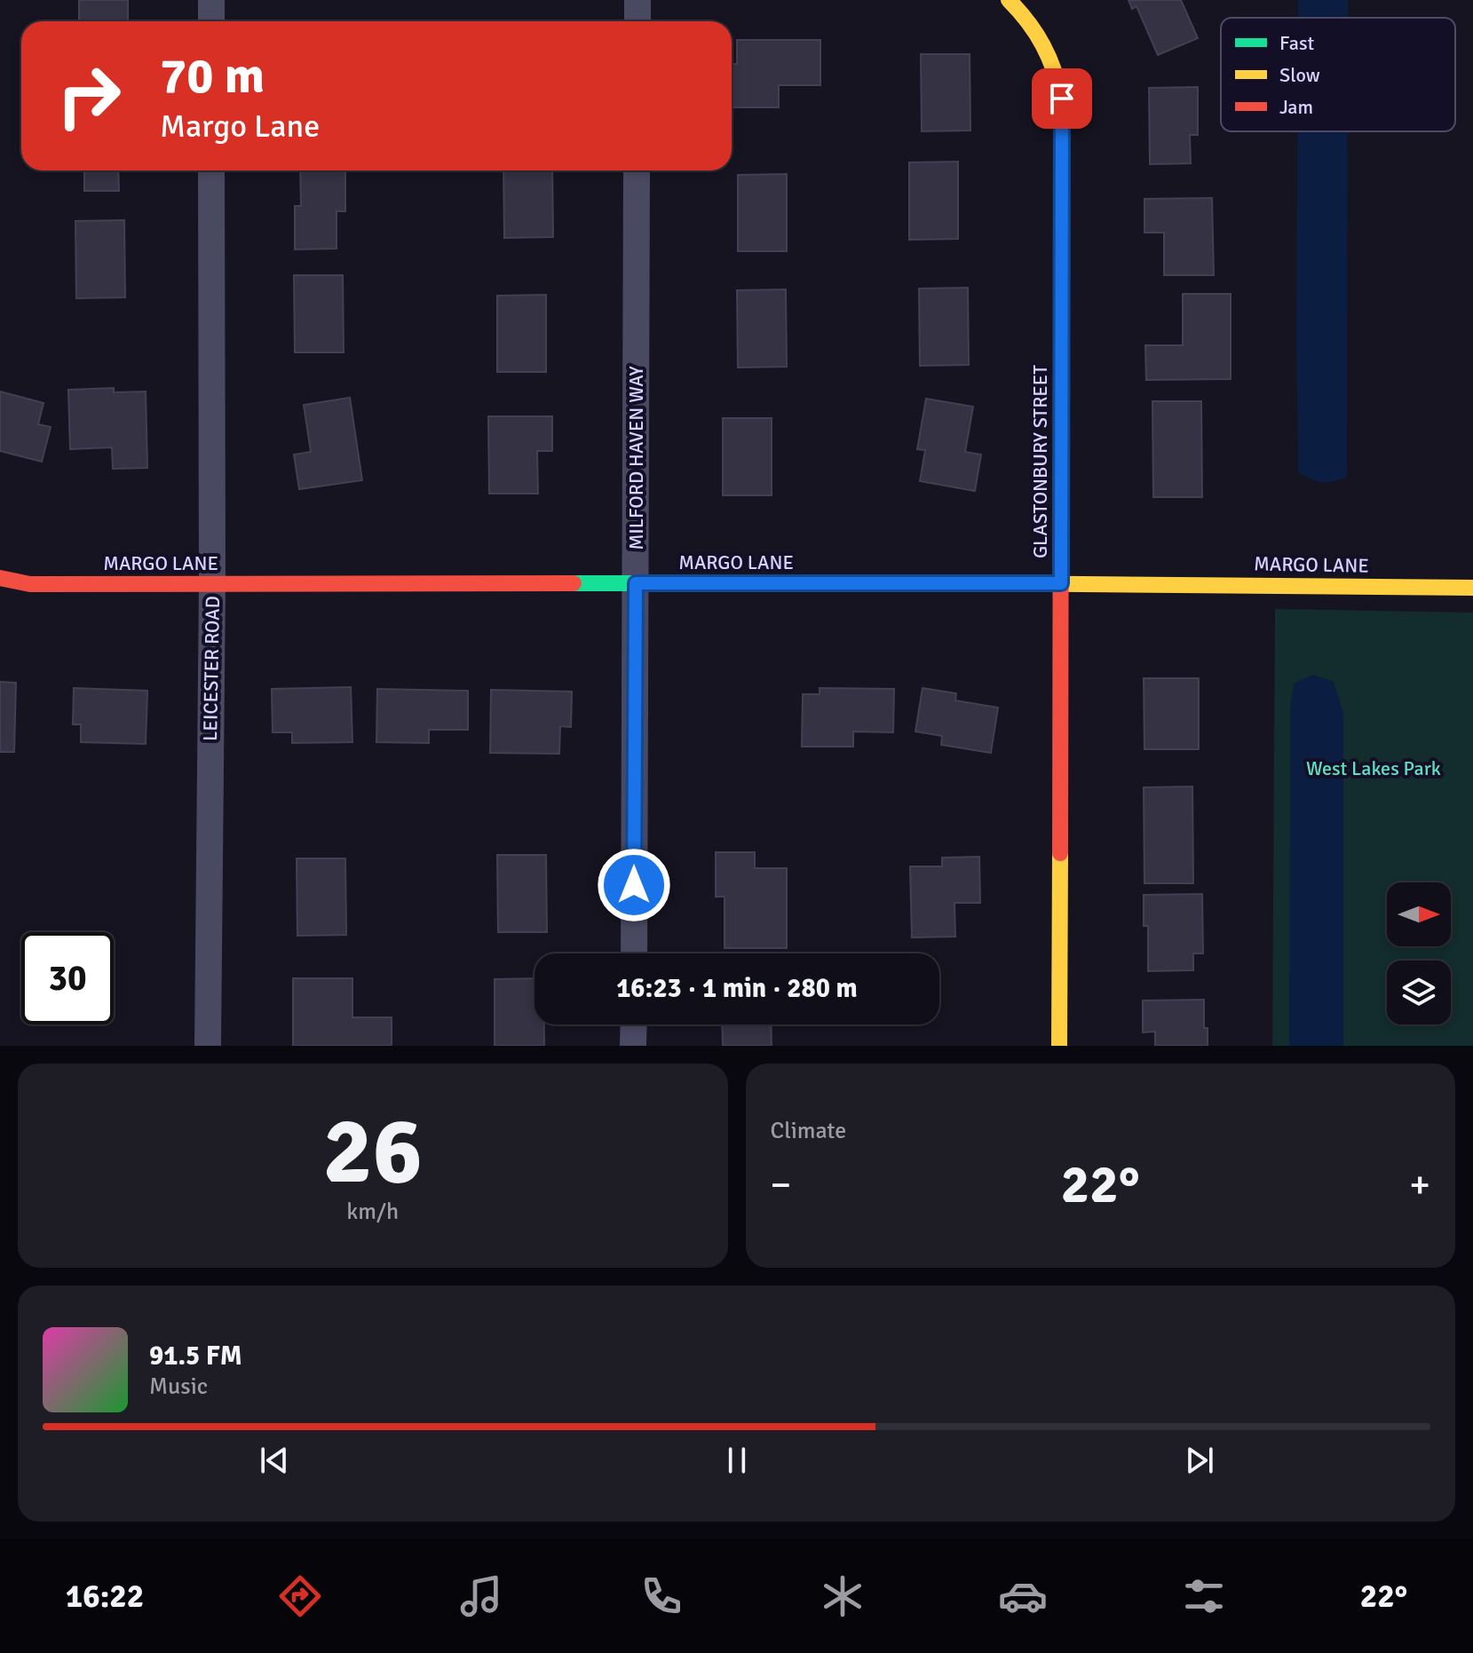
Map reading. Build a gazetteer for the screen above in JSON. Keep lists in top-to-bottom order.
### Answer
{
  "streets": {
    "street": [
      "MILFORD HAVEN WAY",
      "GLASTONBURY STREET",
      "MARGO LANE",
      "LEICESTER ROAD"
    ]
  },
  "crossings": [
    ["MILFORD HAVEN WAY", "MARGO LANE"],
    ["GLASTONBURY STREET", "MARGO LANE"],
    ["MARGO LANE", "LEICESTER ROAD"]
  ],
  "parks": ["West Lakes Park"],
  "legend": ["Fast", "Slow", "Jam"],
  "north": "right",
  "page": {
    "turn": ["70 m", "Margo Lane"],
    "limit": "30",
    "trip": "16:23 · 1 min · 280 m",
    "tile": [
      ["26", "km/h"],
      "Climate"
    ],
    "heat": ["−", "22°", "+"],
    "song": ["91.5 FM", "Music"],
    "tabs": ["16:22", "22°"]
  }
}
